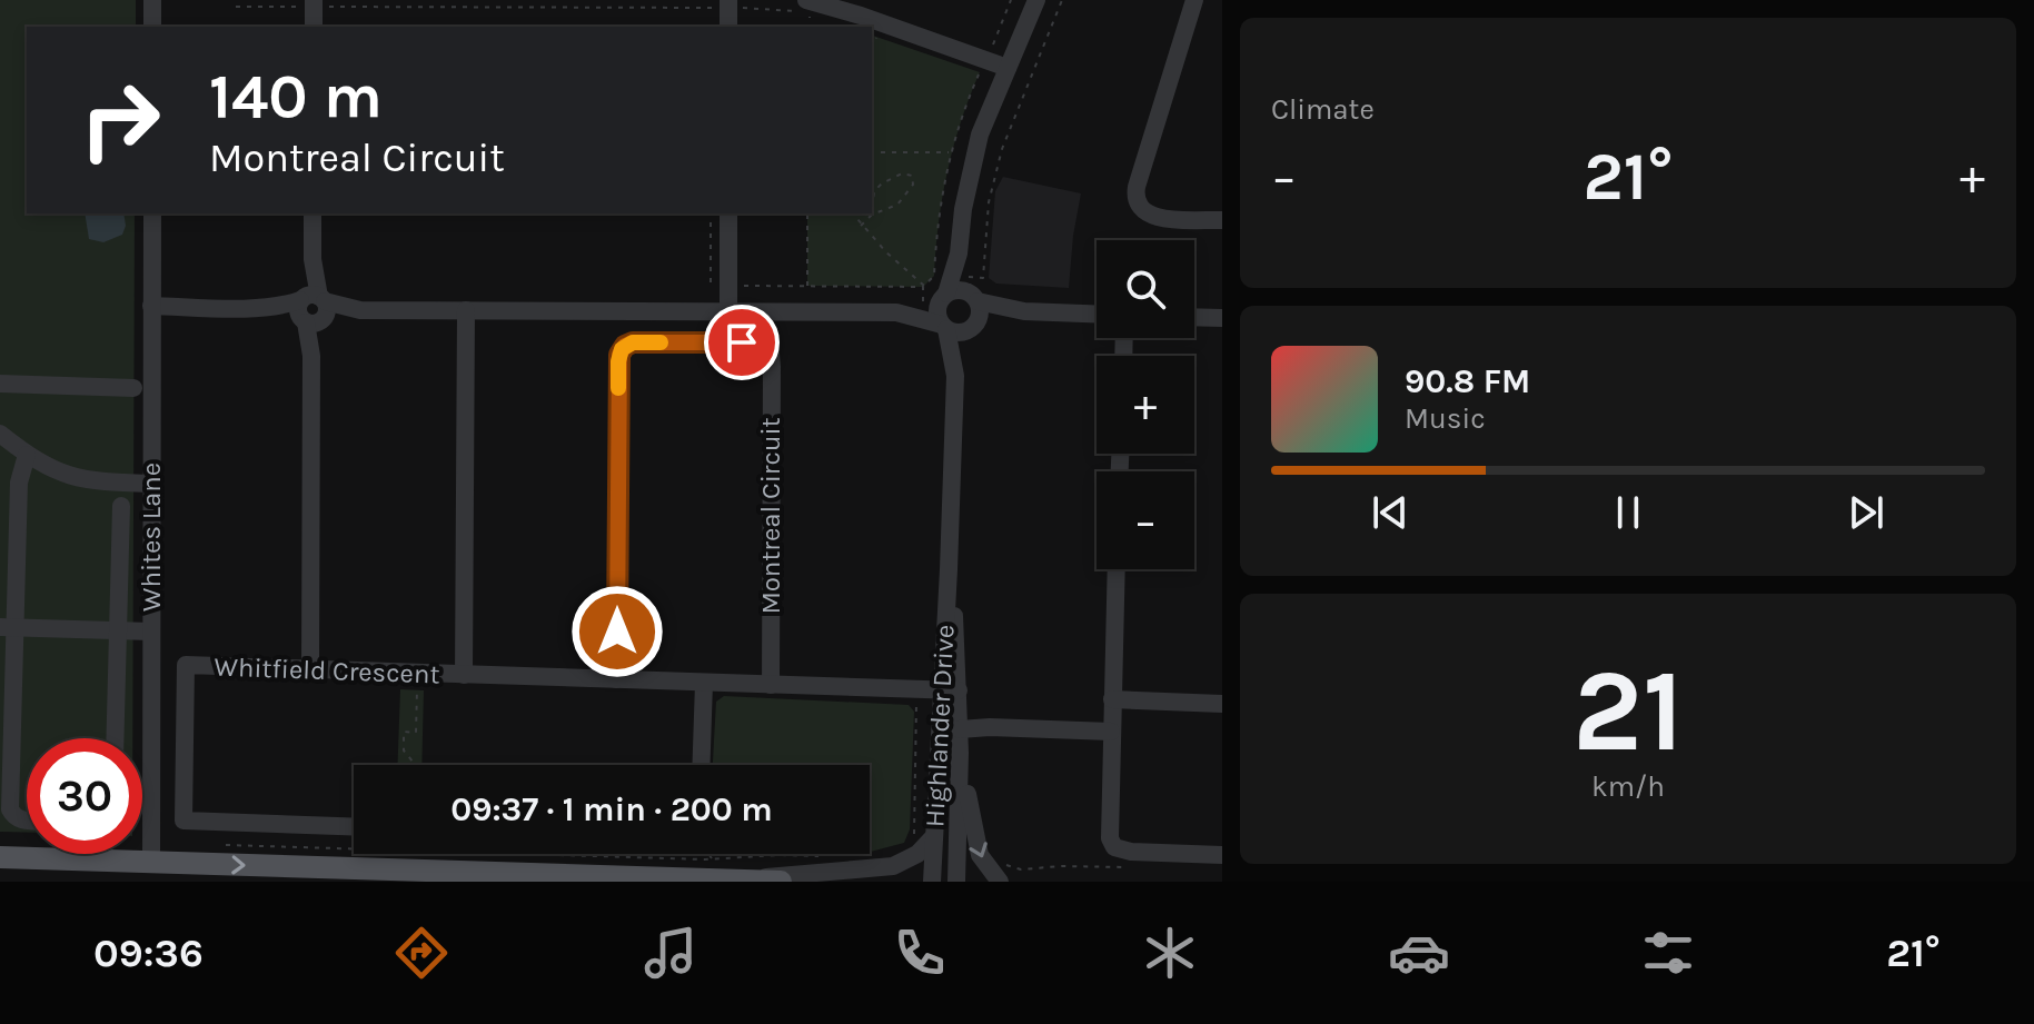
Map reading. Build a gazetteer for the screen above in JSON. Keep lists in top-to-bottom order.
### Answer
{
  "streets": {
    "street": [
      "Montreal Circuit",
      "Whites Lane",
      "Whitfield Crescent",
      "Highlander Drive"
    ]
  },
  "crossings": [
    ["Montreal Circuit", "Whitfield Crescent"],
    ["Whitfield Crescent", "Highlander Drive"]
  ],
  "page": {
    "tile": [
      "Climate",
      ["21", "km/h"]
    ],
    "turn": ["140 m", "Montreal Circuit"],
    "heat": ["−", "21°", "+"],
    "map_buttons": ["+", "−"],
    "song": ["90.8 FM", "Music"],
    "limit": "30",
    "trip": "09:37 · 1 min · 200 m",
    "tabs": ["09:36", "21°"]
  }
}
